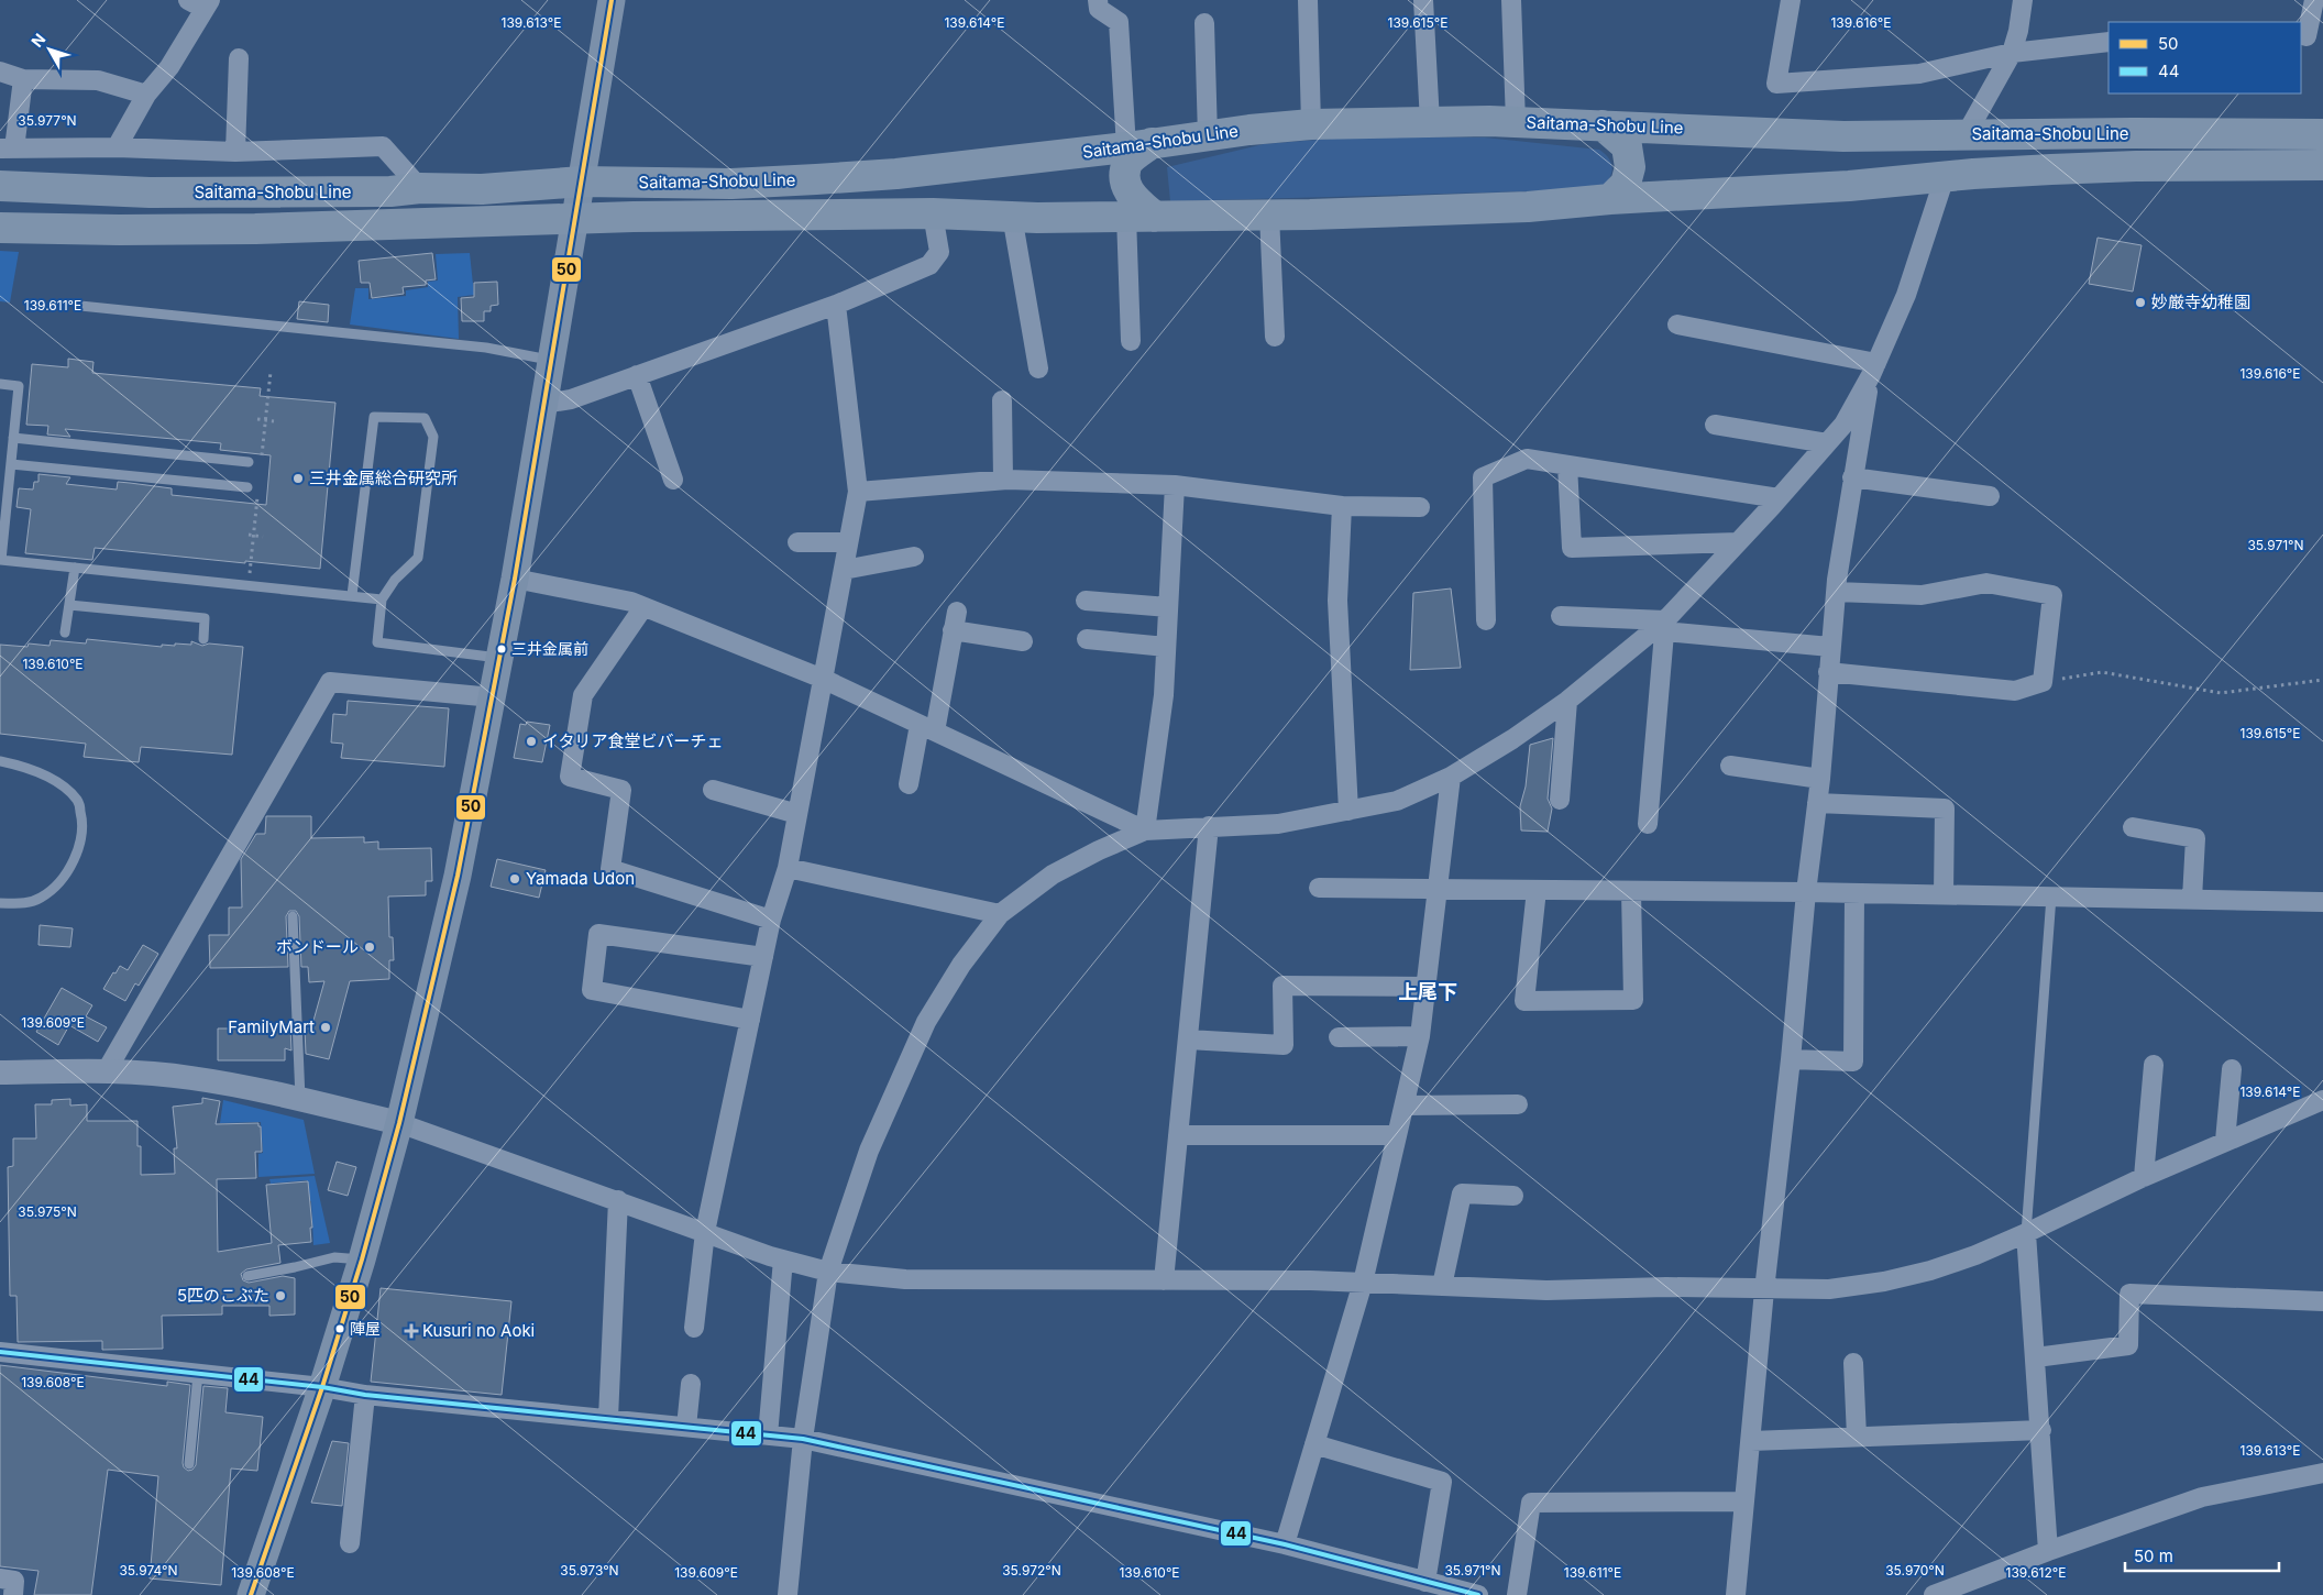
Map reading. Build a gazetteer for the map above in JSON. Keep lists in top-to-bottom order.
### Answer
{
  "streets": {
    "main road": ["Saitama-Shobu Line"]
  },
  "districts": ["上尾下"],
  "places": {
    "other": [
      "妙厳寺幼稚園",
      "三井金属総合研究所",
      "三井金属前",
      "イタリア食堂ビバーチェ",
      "Yamada Udon",
      "ボンドール",
      "FamilyMart",
      "5匹のこぶた",
      "陣屋"
    ],
    "health": ["Kusuri no Aoki"]
  },
  "lines": ["transit line 50", "transit line 44"],
  "legend": ["50", "44"],
  "scale_bar": "50 m",
  "north": "top left",
  "coordinates": [
    "139.616°E",
    "139.613°E",
    "139.614°E",
    "139.615°E",
    "35.977°N",
    "139.611°E",
    "35.971°N",
    "139.610°E",
    "139.609°E",
    "35.975°N",
    "139.608°E",
    "35.974°N",
    "35.973°N",
    "35.972°N",
    "35.970°N",
    "139.612°E"
  ]
}
